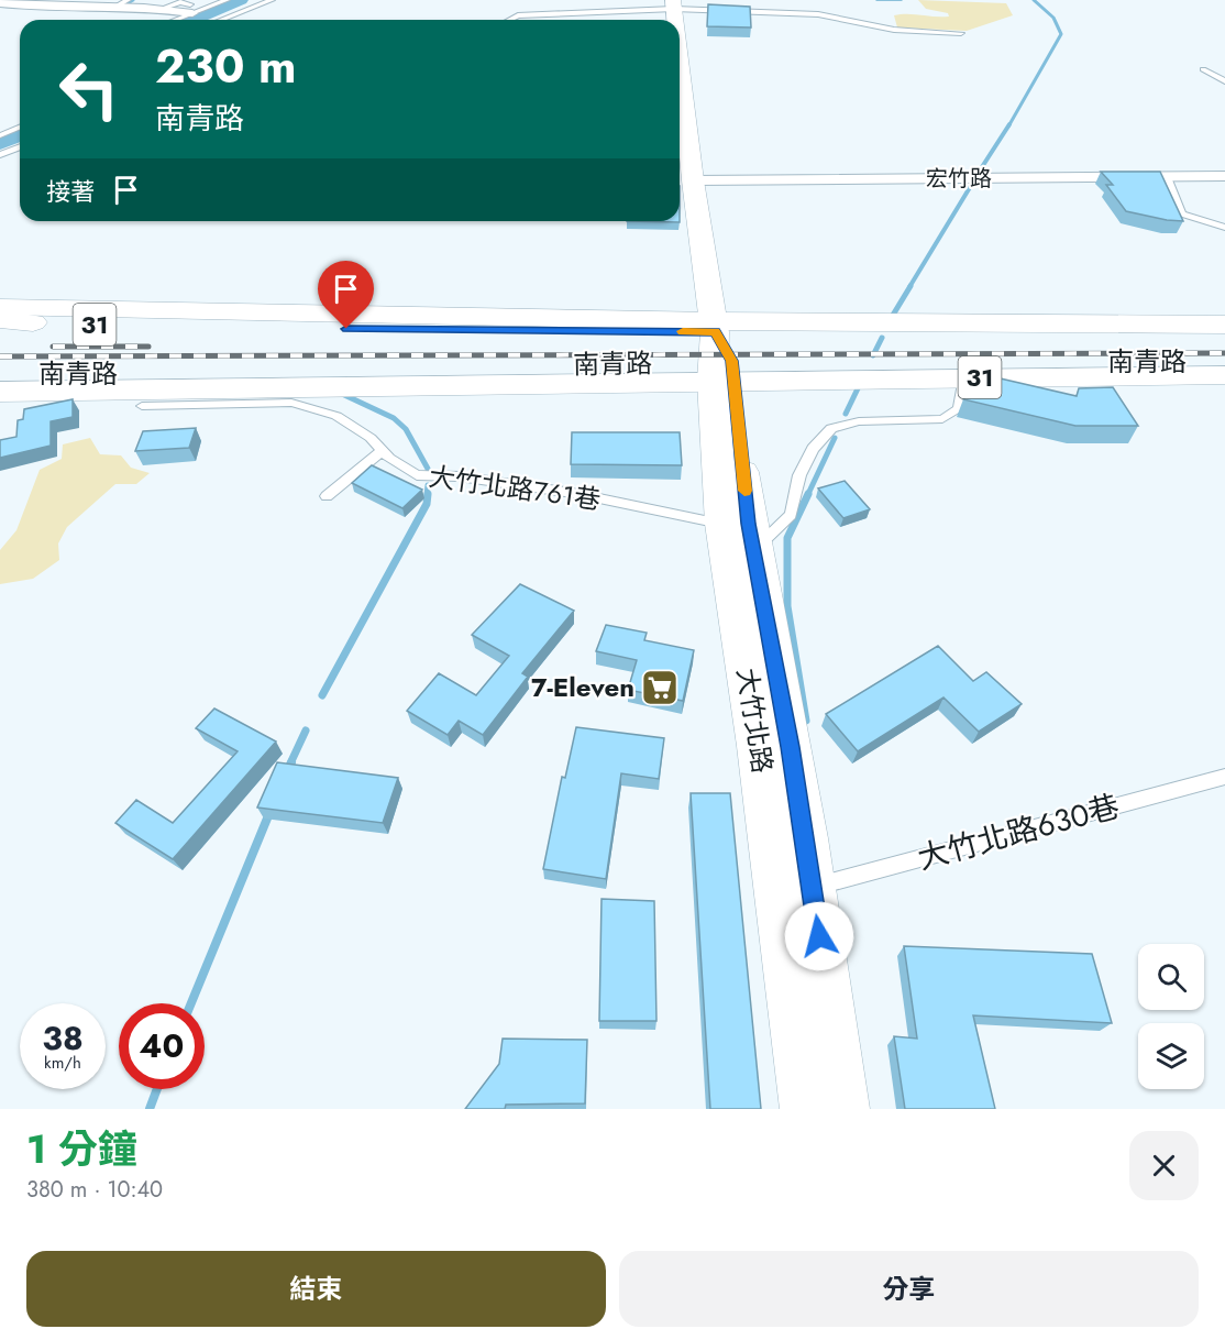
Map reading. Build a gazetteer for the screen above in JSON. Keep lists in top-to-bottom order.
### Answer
{
  "streets": {
    "main road": ["31", "南青路", "大竹北路"],
    "street": ["宏竹路"],
    "lane": ["大竹北路761巷", "大竹北路630巷"]
  },
  "crossings": [
    ["宏竹路", "大竹北路"],
    ["31", "南青路"],
    ["31", "大竹北路"],
    ["南青路", "大竹北路"],
    ["大竹北路761巷", "大竹北路"],
    ["大竹北路", "大竹北路630巷"]
  ],
  "places": {
    "supermarket": ["7-Eleven"]
  },
  "page": {
    "turn": ["230 m", "南青路"],
    "then": "接著",
    "speed": "38 km/h",
    "limit": "40",
    "heading": ["1 分鐘", "380 m · 10:40"],
    "buttons": ["結束", "分享"]
  }
}
